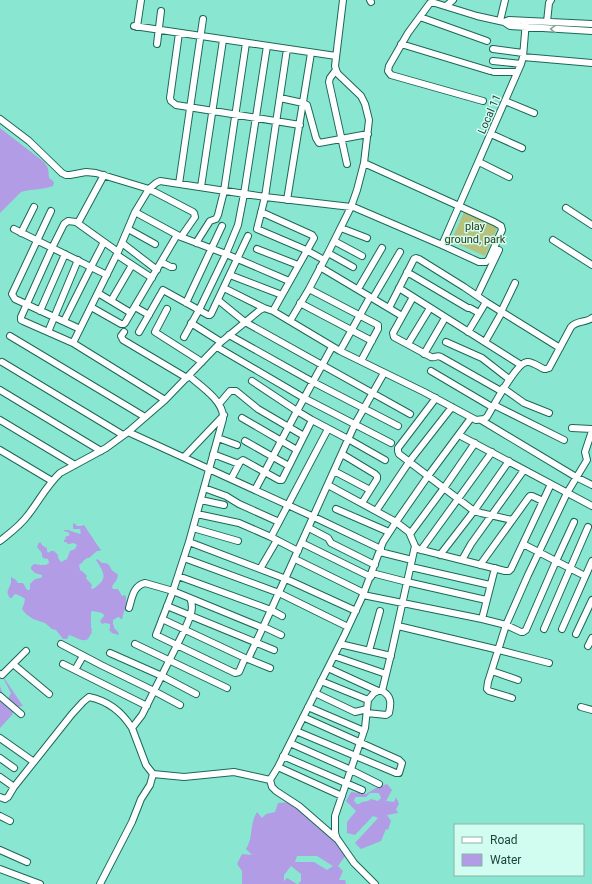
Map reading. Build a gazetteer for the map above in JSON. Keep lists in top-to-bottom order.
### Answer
{
  "streets": {
    "street": ["Local 11"]
  },
  "parks": ["play ground, park"],
  "legend": ["Road", "Water"]
}
